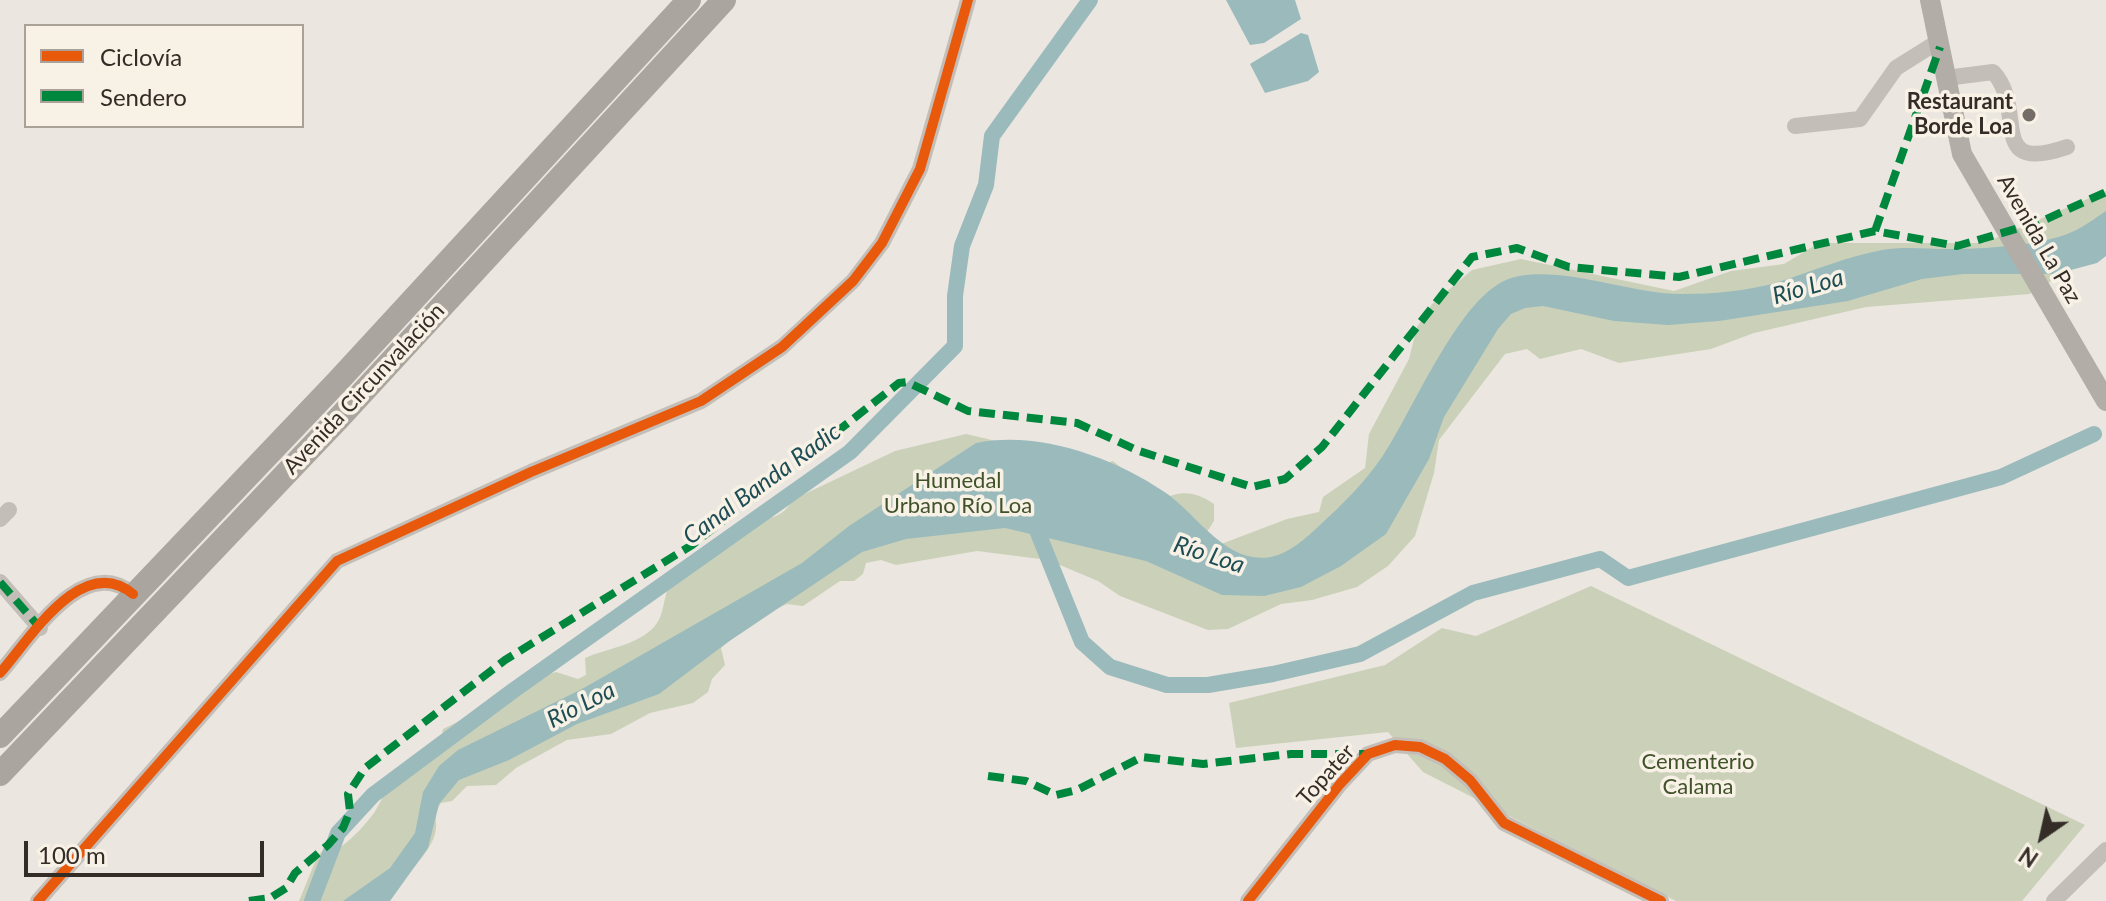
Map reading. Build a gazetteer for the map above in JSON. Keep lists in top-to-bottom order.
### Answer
{
  "streets": {
    "highway": ["Avenida Circunvalación"],
    "main road": ["Avenida La Paz"],
    "street": ["Topater"]
  },
  "water": ["Río Loa", "Canal Banda Radic"],
  "parks": ["Humedal Urbano Río Loa", "Cementerio Calama"],
  "places": ["Restaurant Borde Loa"],
  "legend": ["Ciclovía", "Sendero"],
  "scale_bar": "100 m",
  "north": "bottom left"
}
